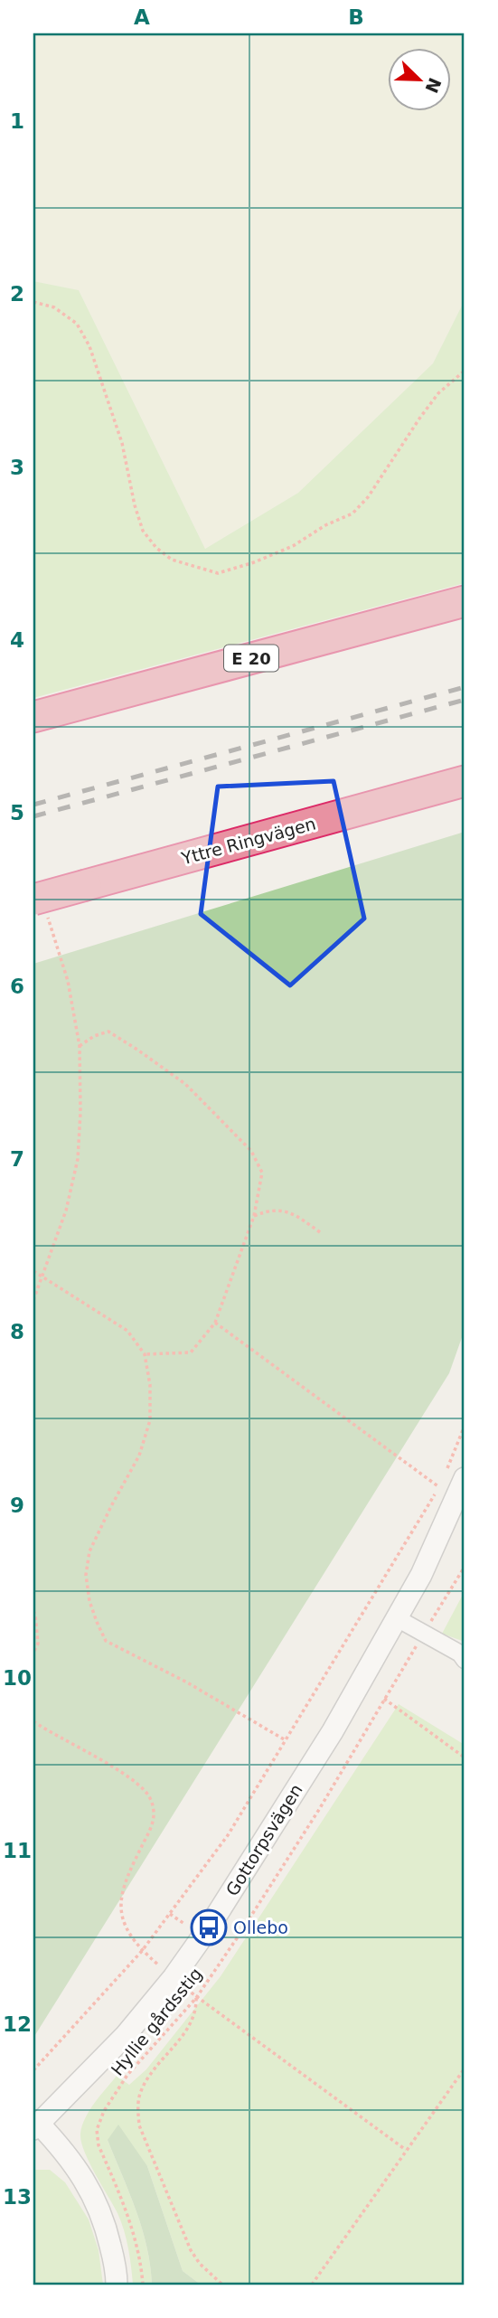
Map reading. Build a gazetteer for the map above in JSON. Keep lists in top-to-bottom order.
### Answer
{
  "streets": {
    "highway": ["E 20", "Yttre Ringvägen"],
    "street": ["Gottorpsvägen"],
    "path": ["Hyllie gårdsstig"]
  },
  "places": {
    "bus stop": ["Ollebo"]
  },
  "north": "bottom right",
  "grid": {
    "columns": ["A", "B"],
    "rows": [
      "1",
      "2",
      "3",
      "4",
      "5",
      "6",
      "7",
      "8",
      "9",
      "10",
      "11",
      "12",
      "13"
    ]
  }
}
